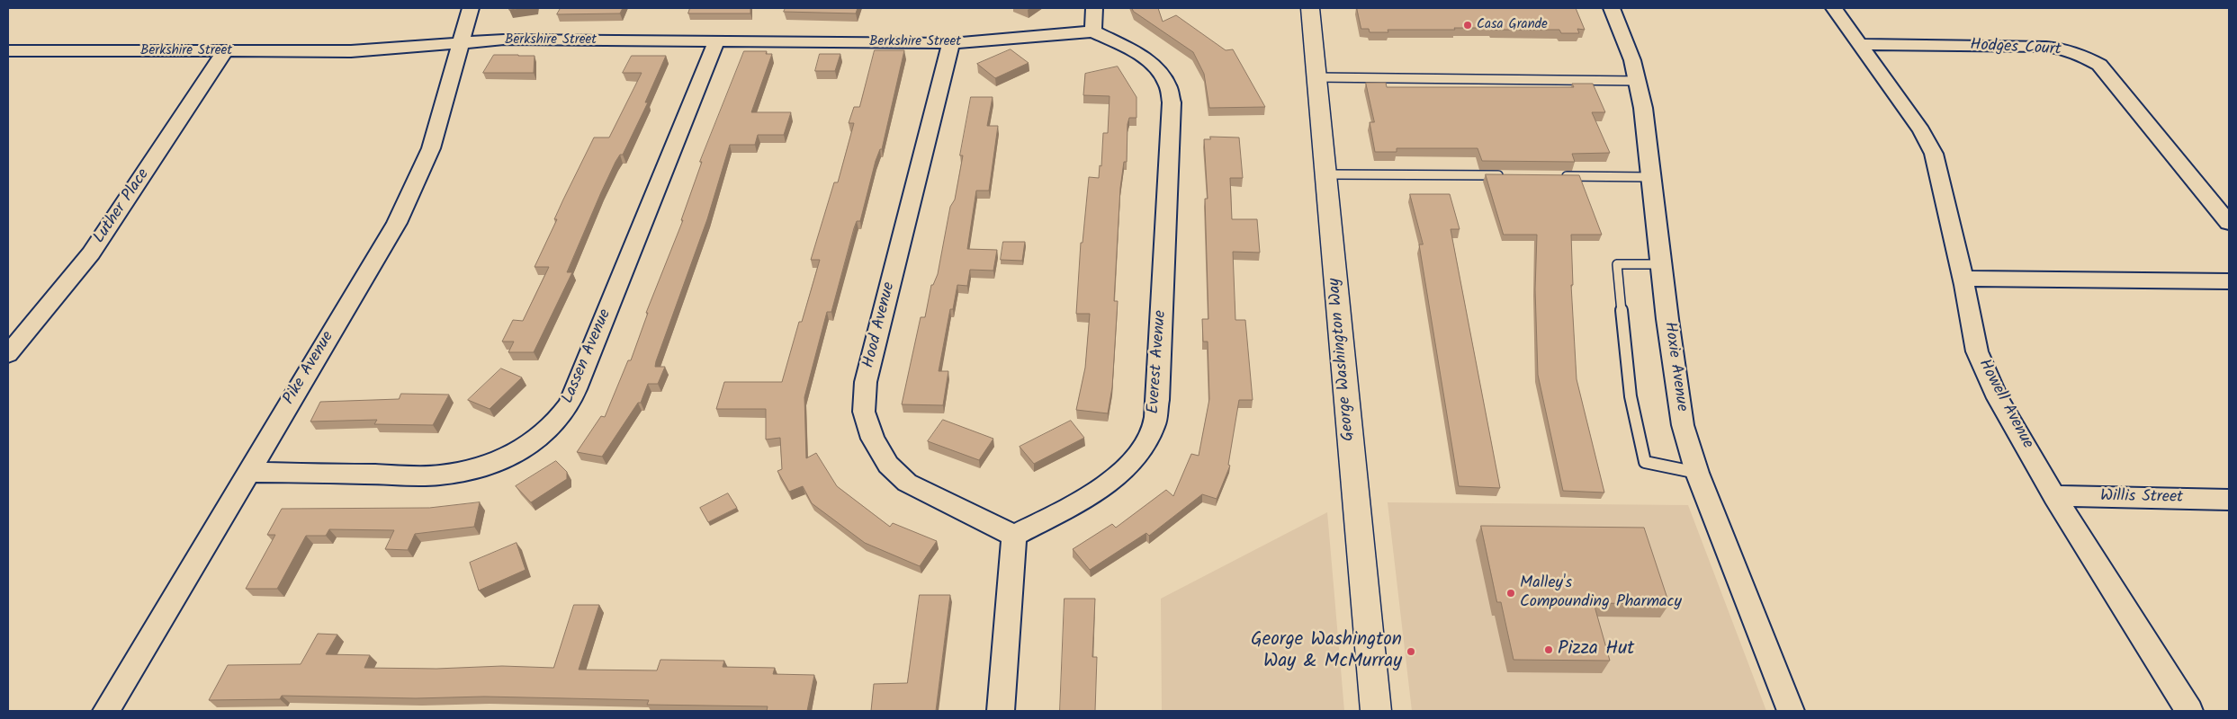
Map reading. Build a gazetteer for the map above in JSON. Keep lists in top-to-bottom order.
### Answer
{
  "streets": {
    "main road": ["George Washington Way"],
    "street": [
      "Berkshire Street",
      "Hodges Court",
      "Luther Place",
      "Hood Avenue",
      "Lassen Avenue",
      "Everest Avenue",
      "Hoxie Avenue",
      "Pike Avenue",
      "Howell Avenue",
      "Willis Street"
    ]
  },
  "crossings": [
    ["Berkshire Street", "Luther Place"],
    ["Berkshire Street", "Hood Avenue"],
    ["Berkshire Street", "Lassen Avenue"],
    ["Berkshire Street", "Everest Avenue"],
    ["Berkshire Street", "Pike Avenue"],
    ["Hodges Court", "Howell Avenue"],
    ["Hood Avenue", "Everest Avenue"],
    ["Lassen Avenue", "Pike Avenue"],
    ["Howell Avenue", "Willis Street"]
  ],
  "places": [
    "Casa Grande",
    "Malley's Compounding Pharmacy",
    "Pizza Hut",
    "George Washington Way & McMurray"
  ]
}
